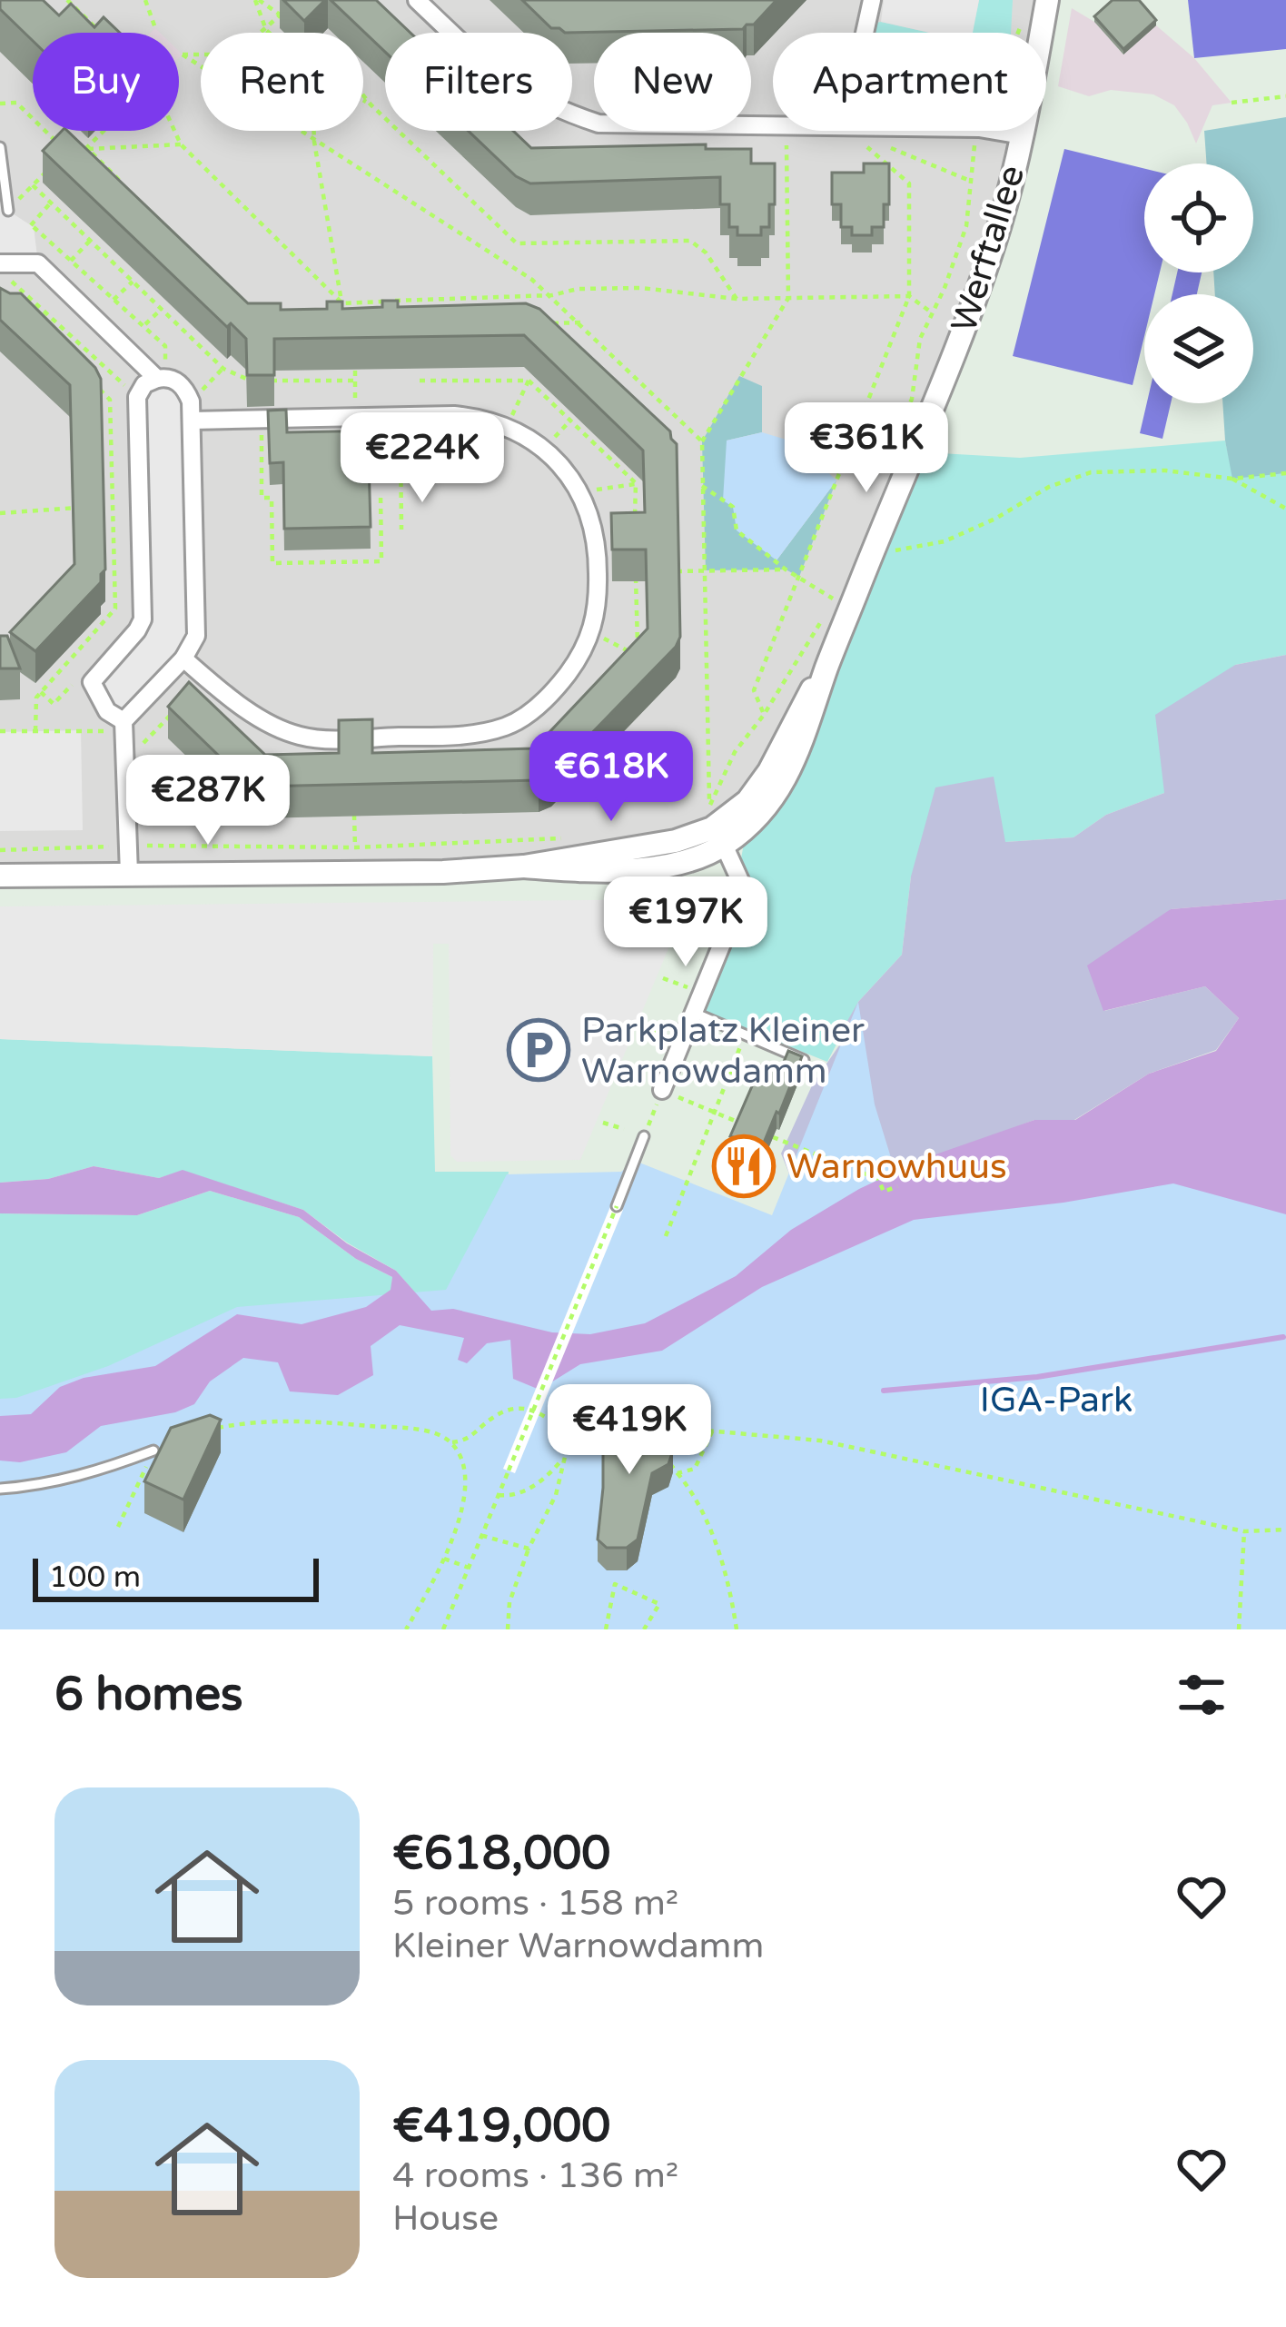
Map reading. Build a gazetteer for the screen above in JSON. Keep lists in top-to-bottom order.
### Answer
{
  "streets": {
    "street": ["Werftallee"]
  },
  "parks": ["IGA-Park"],
  "places": {
    "parking": ["Parkplatz Kleiner Warnowdamm"],
    "restaurant": ["Warnowhuus"]
  },
  "scale_bar": "100 m",
  "page": {
    "chip": [
      "Buy",
      "Rent",
      "Filters",
      "New",
      "Apartment"
    ],
    "price": [
      "€361K",
      "€224K",
      "€618K",
      "€287K",
      "€197K",
      "€419K"
    ],
    "scale": "100 m",
    "heading": "6 homes",
    "list": [
      {
        "name": "€618,000",
        "note": "5 rooms · 158 m² · Kleiner Warnowdamm"
      },
      {
        "name": "€419,000",
        "note": "4 rooms · 136 m² · House"
      }
    ]
  }
}
